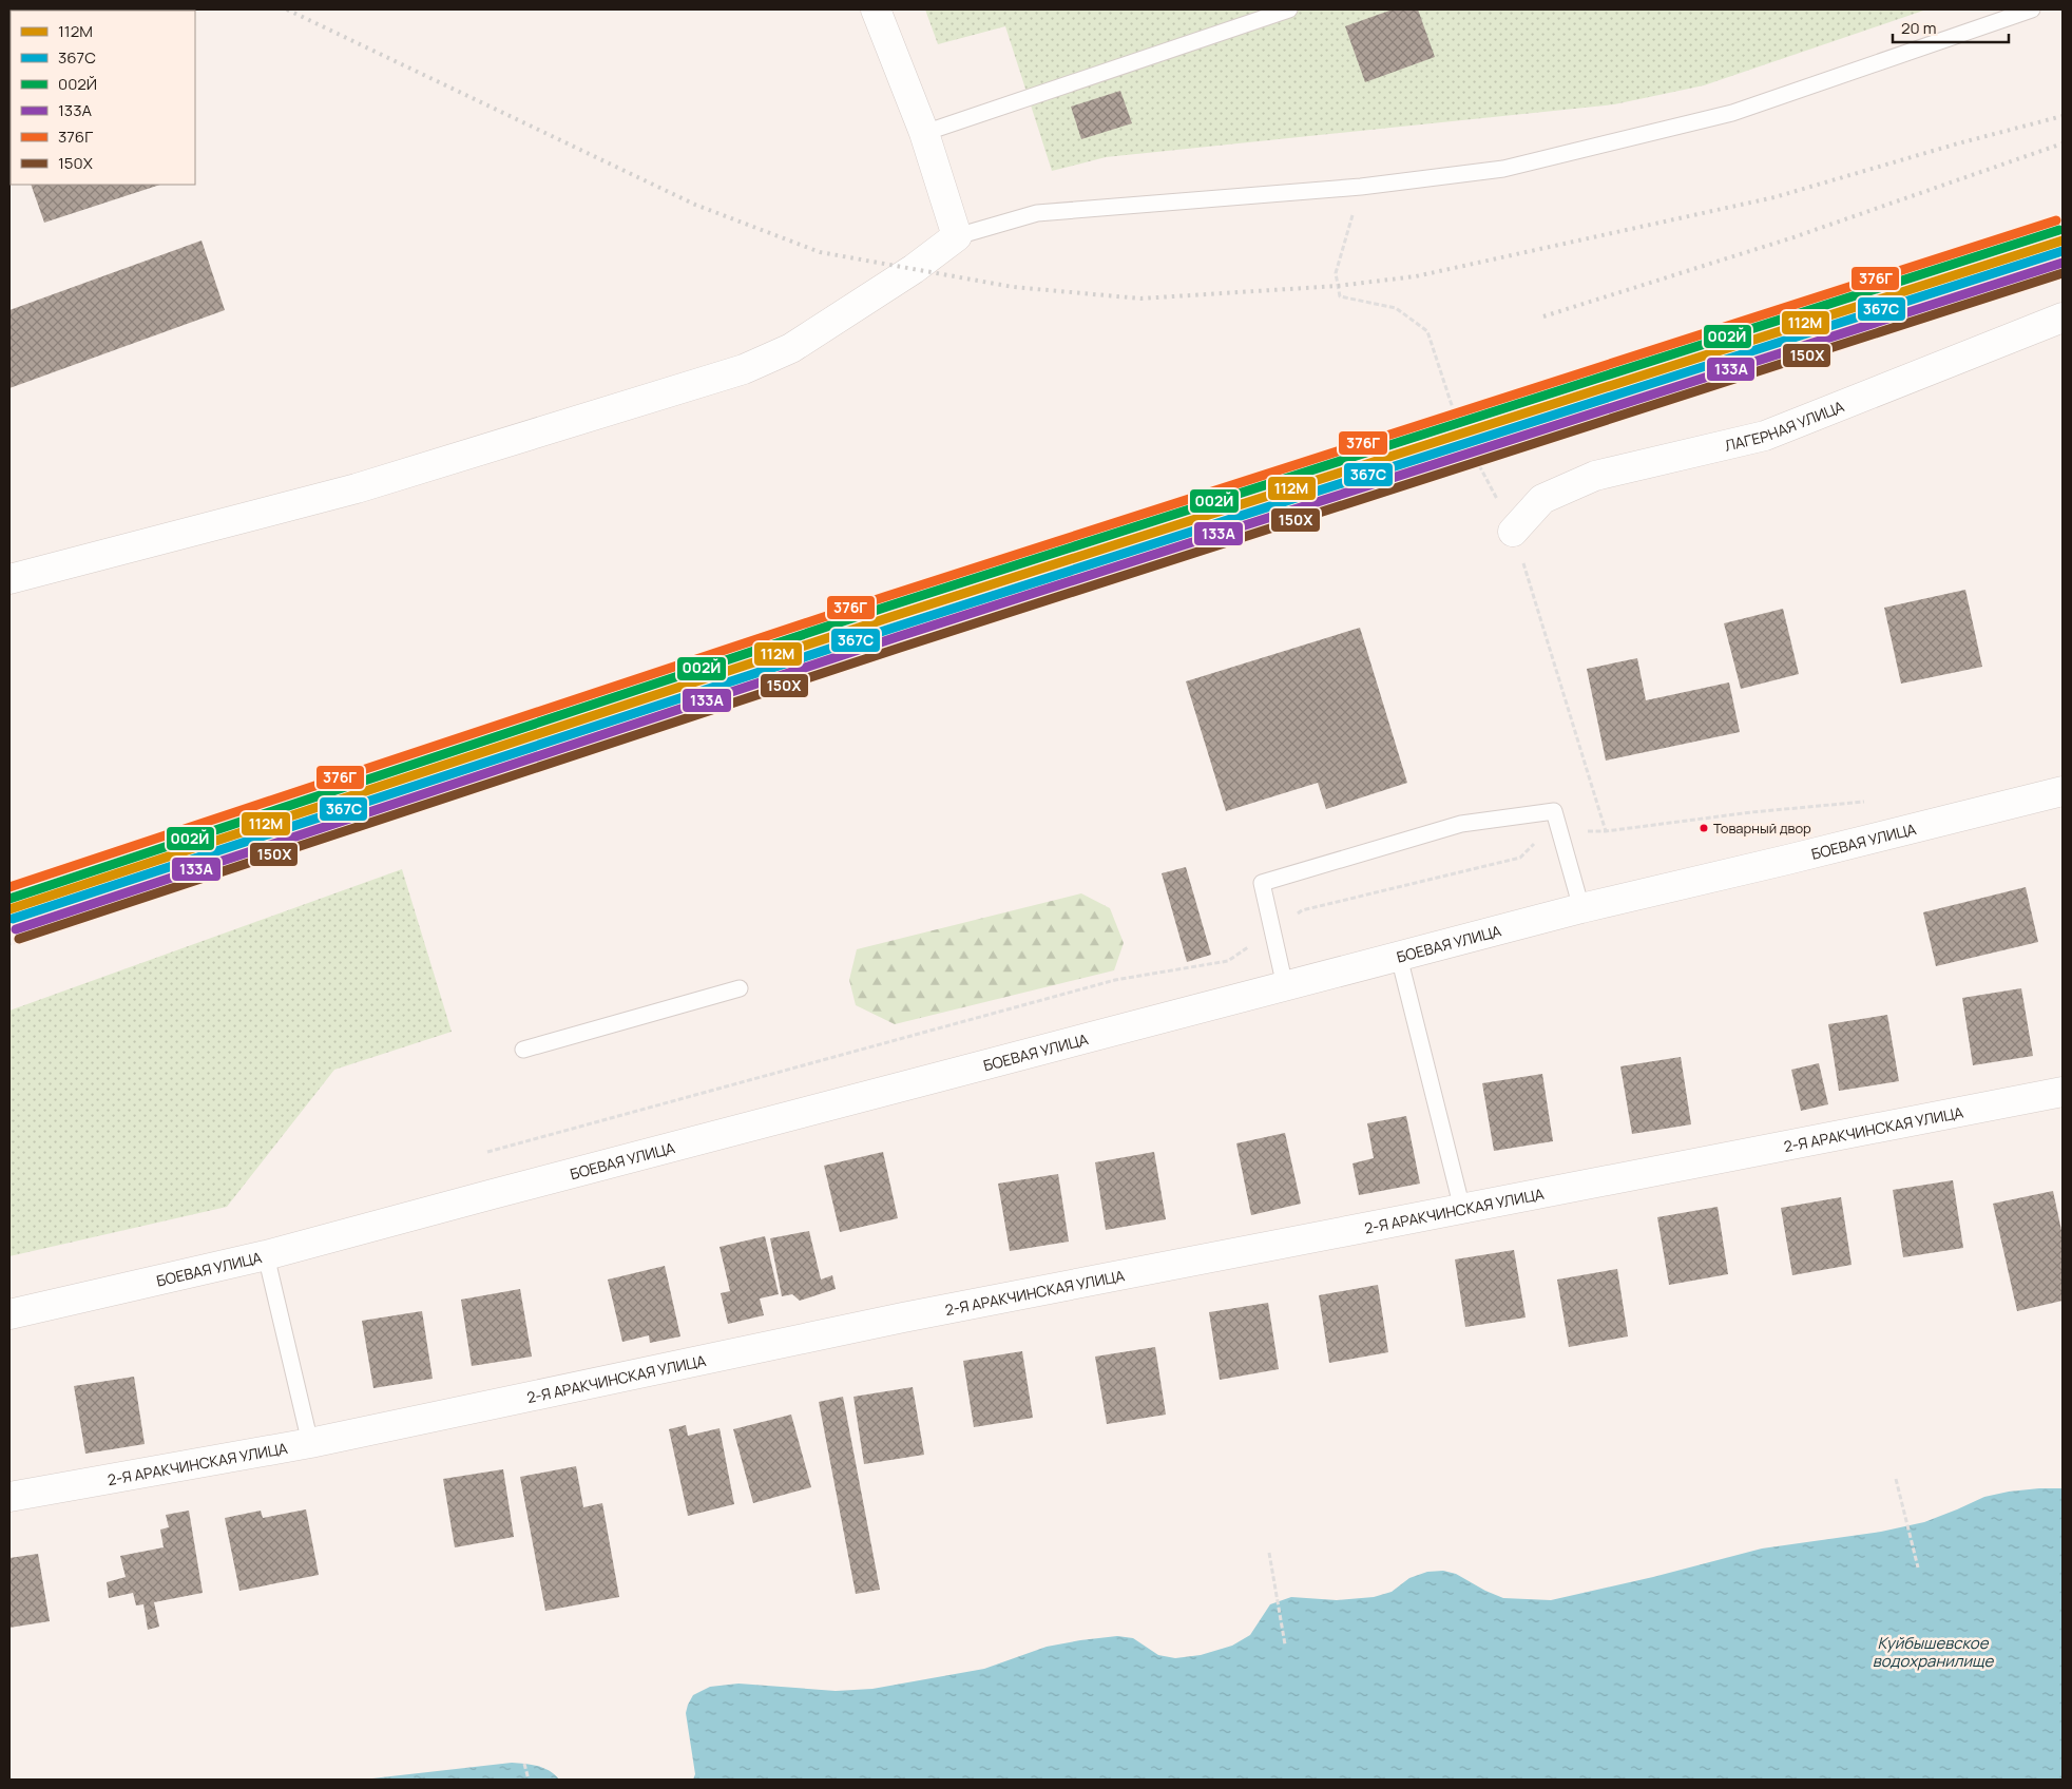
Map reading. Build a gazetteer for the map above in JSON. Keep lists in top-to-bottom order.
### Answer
{
  "streets": {
    "street": ["ЛАГЕРНАЯ УЛИЦА", "БОЕВАЯ УЛИЦА", "2-Я АРАКЧИНСКАЯ УЛИЦА"]
  },
  "water": ["Куйбышевское водохранилище"],
  "places": ["Товарный двор"],
  "lines": [
    "transit line 376Г",
    "transit line 002Й",
    "transit line 112М",
    "transit line 367С",
    "transit line 133А",
    "transit line 150Х"
  ],
  "legend": [
    "112М",
    "367С",
    "002Й",
    "133А",
    "376Г",
    "150Х"
  ],
  "scale_bar": "20 m"
}
